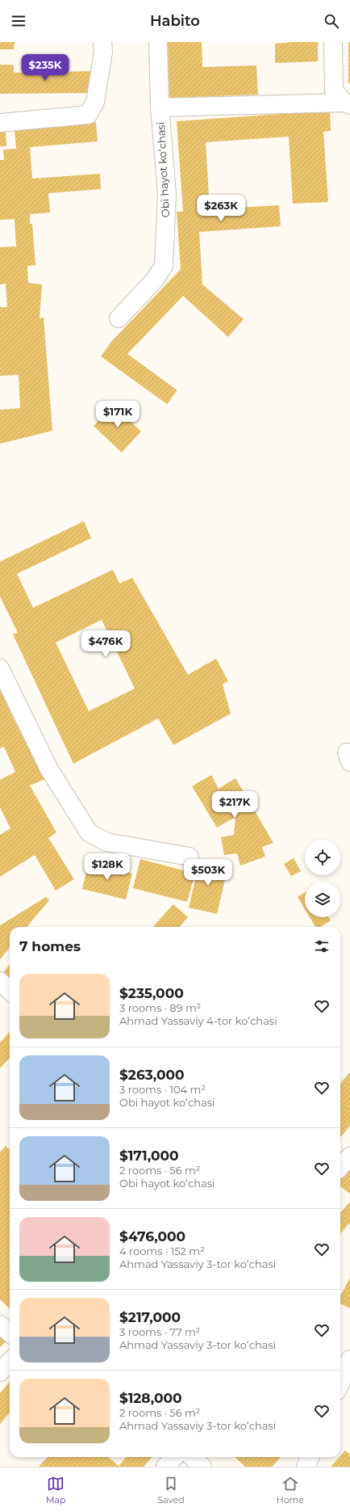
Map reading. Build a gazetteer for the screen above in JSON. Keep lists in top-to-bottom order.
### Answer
{
  "streets": {
    "street": ["Obi hayot koʻchasi"]
  },
  "page": {
    "header": "Habito",
    "price": [
      "$235K",
      "$263K",
      "$171K",
      "$476K",
      "$217K",
      "$128K",
      "$503K"
    ],
    "heading": "7 homes",
    "list": [
      {
        "name": "$235,000",
        "note": "3 rooms · 89 m² · Ahmad Yassaviy 4-tor koʻchasi"
      },
      {
        "name": "$263,000",
        "note": "3 rooms · 104 m² · Obi hayot koʻchasi"
      },
      {
        "name": "$171,000",
        "note": "2 rooms · 56 m² · Obi hayot koʻchasi"
      },
      {
        "name": "$476,000",
        "note": "4 rooms · 152 m² · Ahmad Yassaviy 3-tor koʻchasi"
      },
      {
        "name": "$217,000",
        "note": "3 rooms · 77 m² · Ahmad Yassaviy 3-tor koʻchasi"
      },
      {
        "name": "$128,000",
        "note": "2 rooms · 56 m² · Ahmad Yassaviy 3-tor koʻchasi"
      }
    ],
    "tabs": ["Map", "Saved", "Home"]
  }
}
